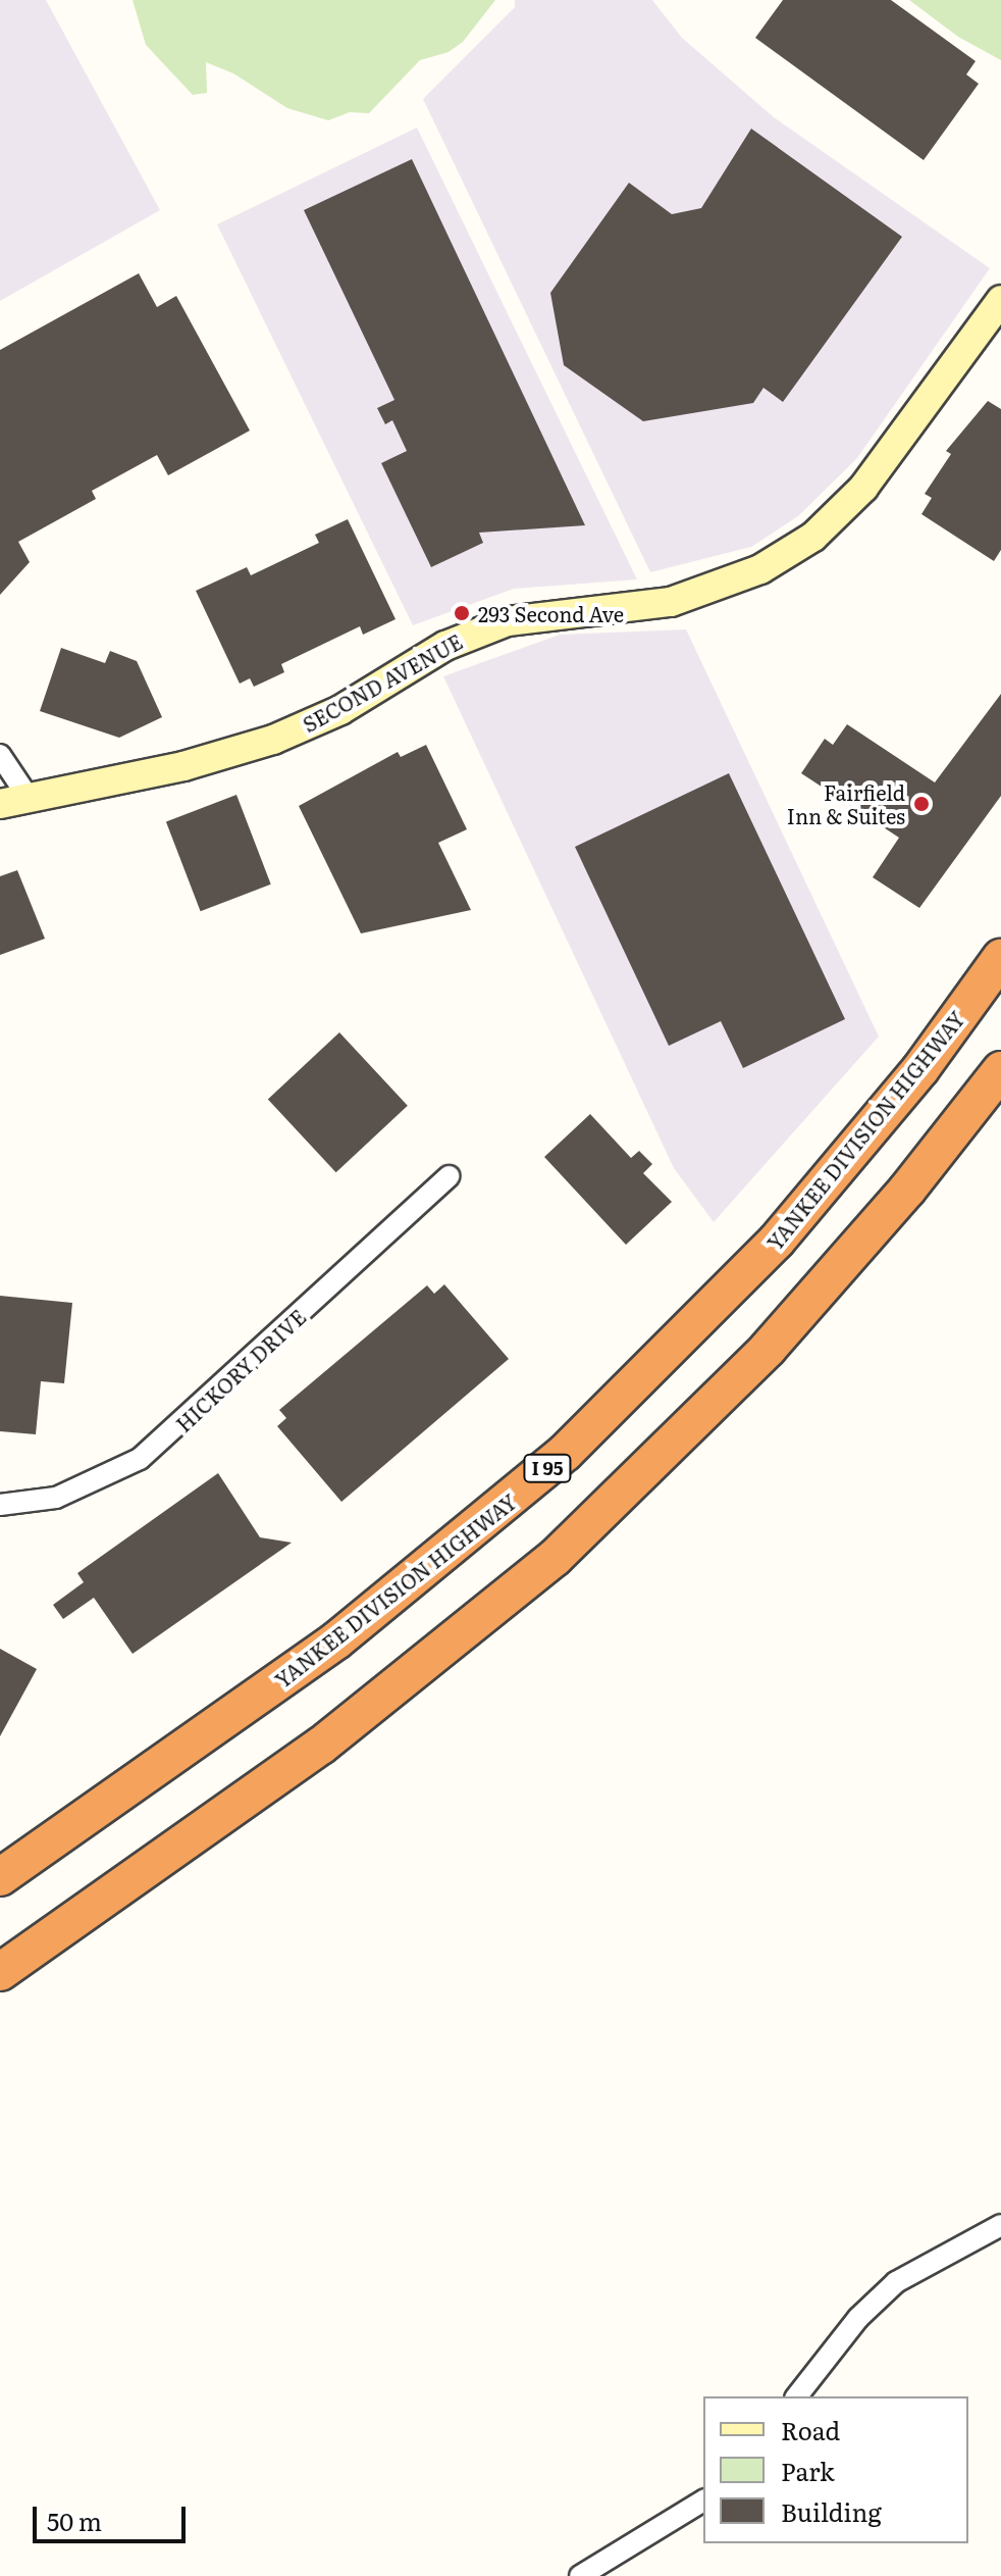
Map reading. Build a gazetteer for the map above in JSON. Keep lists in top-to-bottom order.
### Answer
{
  "streets": {
    "highway": ["YANKEE DIVISION HIGHWAY", "I 95"],
    "street": ["SECOND AVENUE", "HICKORY DRIVE"]
  },
  "places": ["293 Second Ave", "Fairfield Inn & Suites"],
  "legend": ["Road", "Park", "Building"],
  "scale_bar": "50 m"
}
